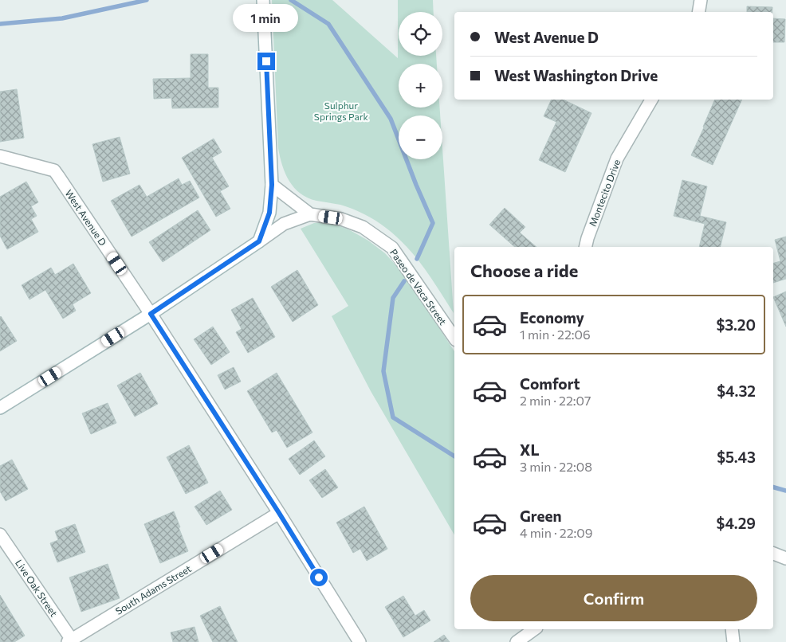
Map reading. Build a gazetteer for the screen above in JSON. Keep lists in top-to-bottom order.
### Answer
{
  "streets": {
    "street": [
      "Montecito Drive",
      "West Avenue D",
      "Paseo de Vaca Street",
      "Live Oak Street",
      "South Adams Street"
    ]
  },
  "crossings": [
    ["West Avenue D", "South Adams Street"],
    ["Live Oak Street", "South Adams Street"]
  ],
  "parks": ["Sulphur Springs Park"],
  "page": {
    "bubble": "1 min",
    "map_buttons": ["+", "−"],
    "banner": ["West Avenue D", "West Washington Drive"],
    "heading": "Choose a ride",
    "list": [
      {
        "name": "Economy",
        "note": "1 min · 22:06",
        "value": "$3.20"
      },
      {
        "name": "Comfort",
        "note": "2 min · 22:07",
        "value": "$4.32"
      },
      {
        "name": "XL",
        "note": "3 min · 22:08",
        "value": "$5.43"
      },
      {
        "name": "Green",
        "note": "4 min · 22:09",
        "value": "$4.29"
      }
    ],
    "buttons": "Confirm"
  }
}
